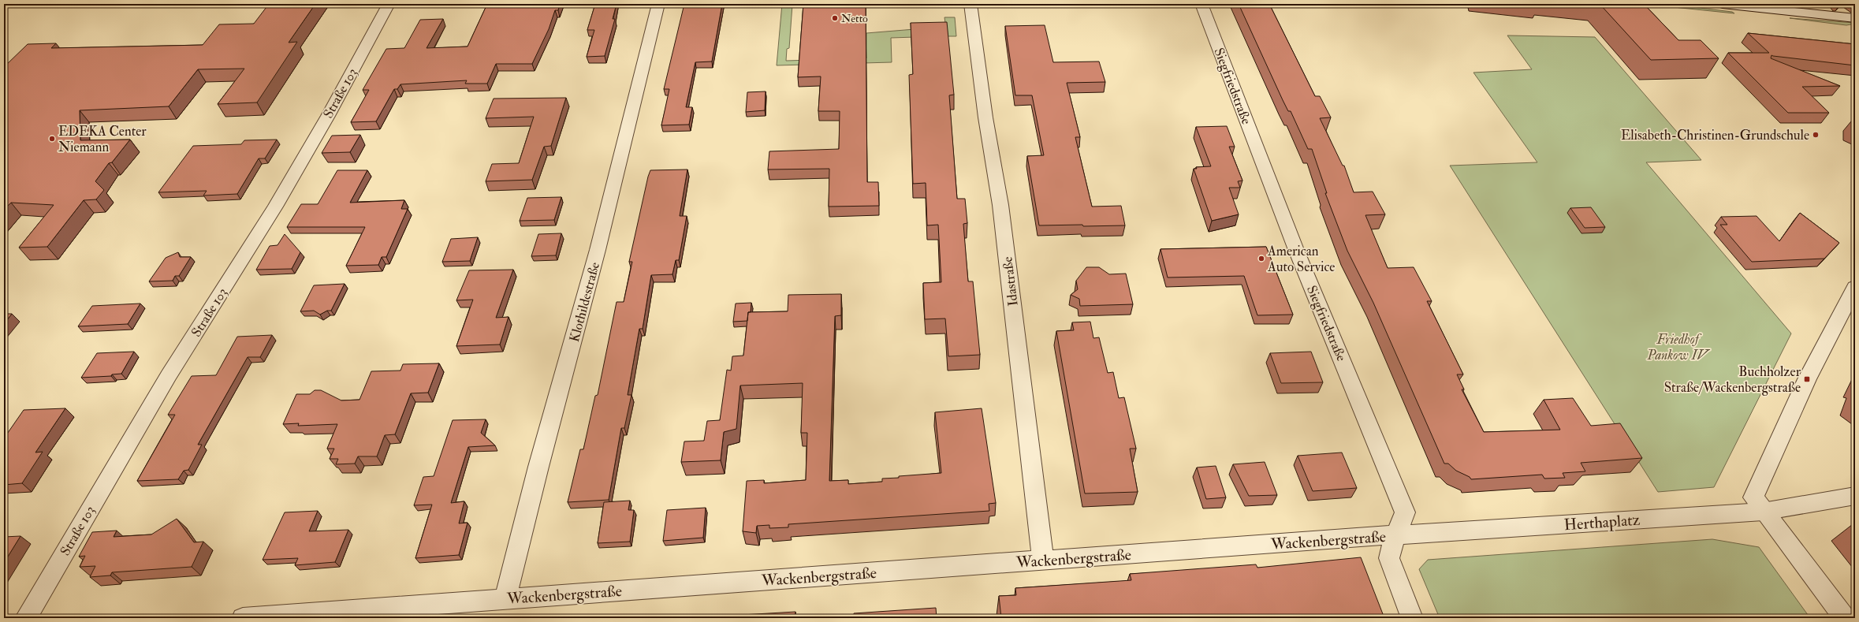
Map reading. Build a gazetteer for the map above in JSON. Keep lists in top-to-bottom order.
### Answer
{
  "streets": {
    "street": [
      "Siegfriedstraße",
      "Straße 103",
      "Idastraße",
      "Klothildestraße",
      "Herthaplatz",
      "Wackenbergstraße"
    ]
  },
  "crossings": [
    ["Siegfriedstraße", "Herthaplatz"],
    ["Siegfriedstraße", "Wackenbergstraße"],
    ["Idastraße", "Wackenbergstraße"],
    ["Klothildestraße", "Wackenbergstraße"],
    ["Herthaplatz", "Wackenbergstraße"]
  ],
  "parks": ["Friedhof Pankow IV"],
  "places": {
    "other": [
      "Netto",
      "Elisabeth-Christinen-Grundschule",
      "EDEKA Center Niemann",
      "American Auto Service"
    ],
    "transit": ["Buchholzer Straße/Wackenbergstraße"]
  }
}
